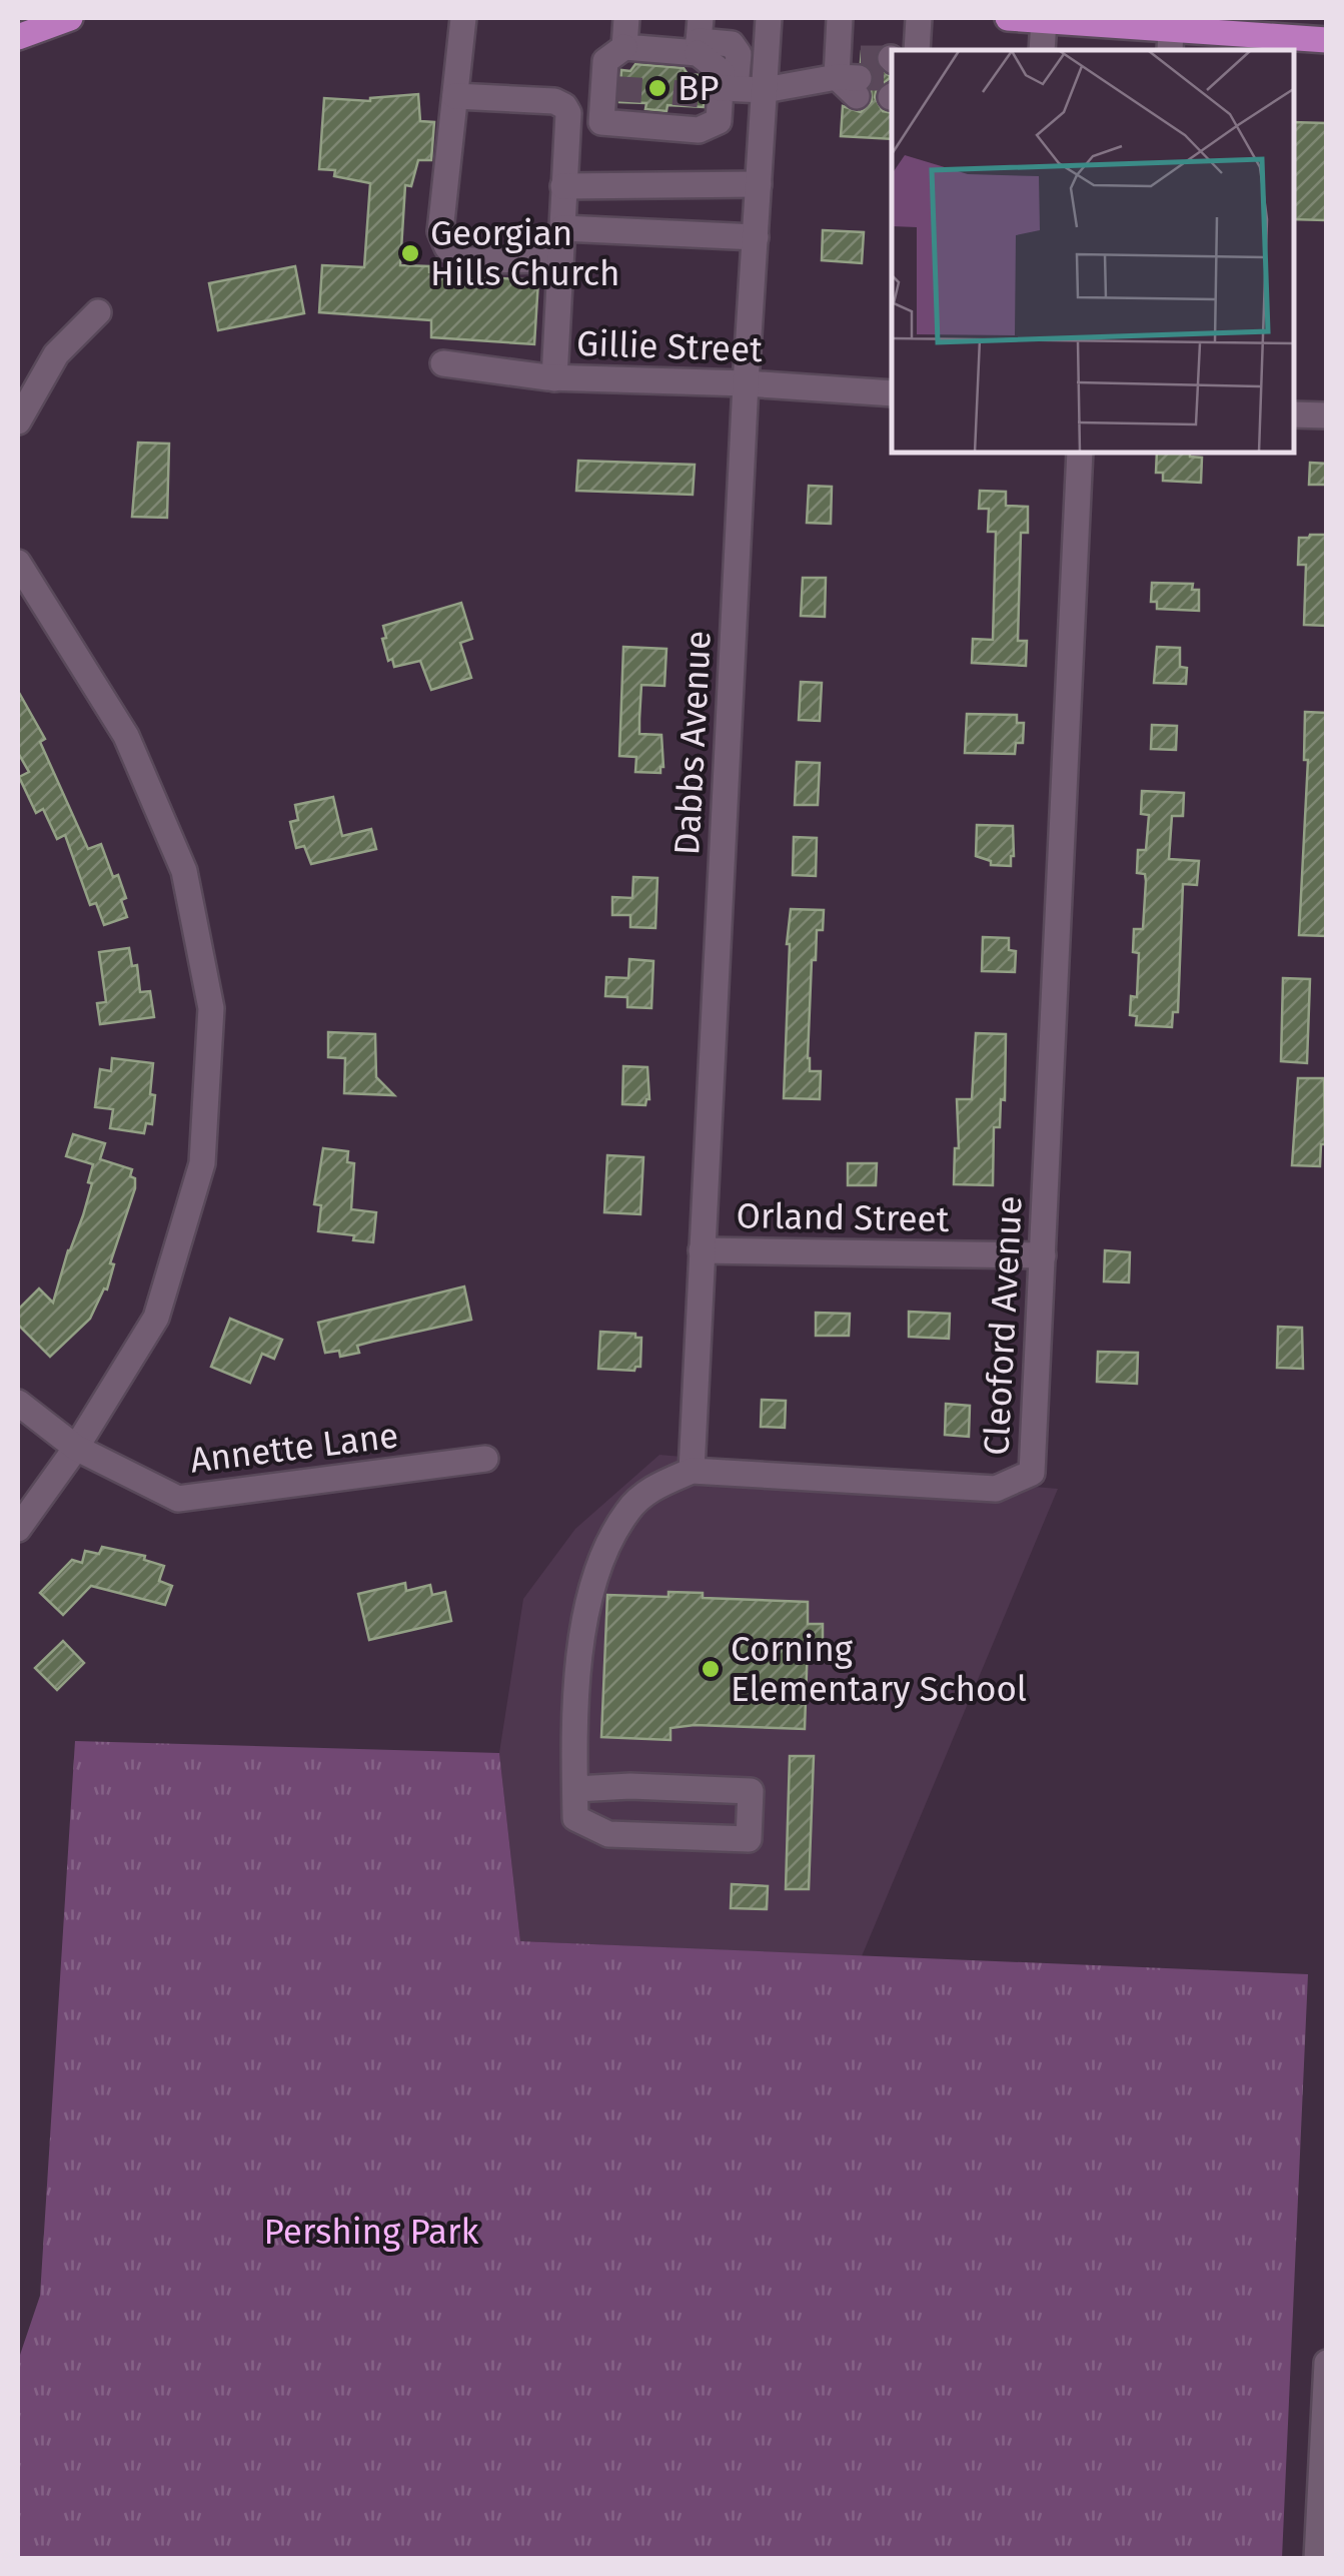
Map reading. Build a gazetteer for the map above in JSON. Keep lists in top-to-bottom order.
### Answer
{
  "streets": {
    "street": [
      "Gillie Street",
      "Dabbs Avenue",
      "Orland Street",
      "Cleoford Avenue",
      "Annette Lane"
    ]
  },
  "crossings": [
    ["Gillie Street", "Dabbs Avenue"],
    ["Dabbs Avenue", "Orland Street"],
    ["Dabbs Avenue", "Cleoford Avenue"],
    ["Orland Street", "Cleoford Avenue"]
  ],
  "parks": ["Pershing Park"],
  "places": ["BP", "Georgian Hills Church", "Corning Elementary School"]
}
